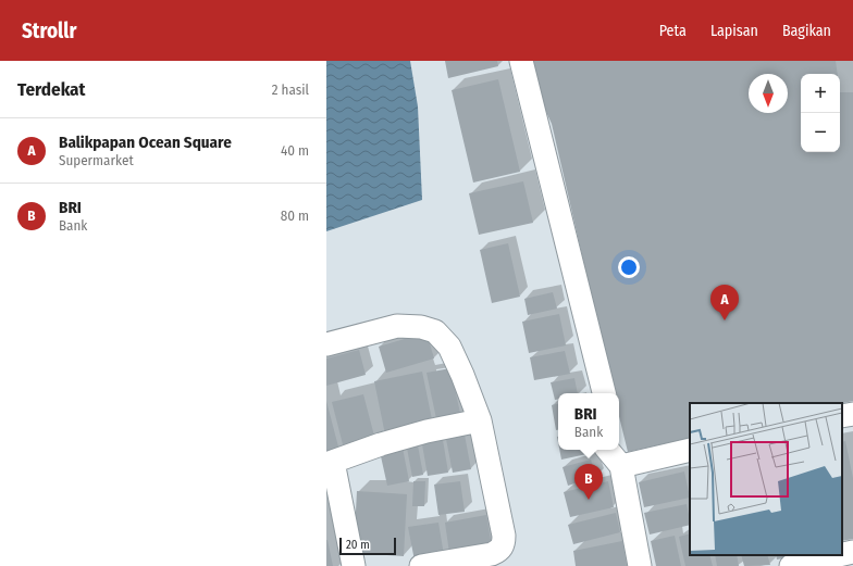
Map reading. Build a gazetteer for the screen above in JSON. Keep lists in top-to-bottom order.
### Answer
{
  "scale_bar": "20 m",
  "north": "bottom",
  "page": {
    "header": "Strollr",
    "nav": ["Peta", "Lapisan", "Bagikan"],
    "heading": ["Terdekat", "2 hasil"],
    "map_buttons": ["+", "−"],
    "list": [
      {
        "mark": "A",
        "name": "Balikpapan Ocean Square",
        "note": "Supermarket",
        "value": "40 m"
      },
      {
        "mark": "B",
        "name": "BRI",
        "note": "Bank",
        "value": "80 m"
      }
    ],
    "pins": ["A", "B"],
    "popup": ["BRI", "Bank"],
    "scale": "20 m"
  }
}
